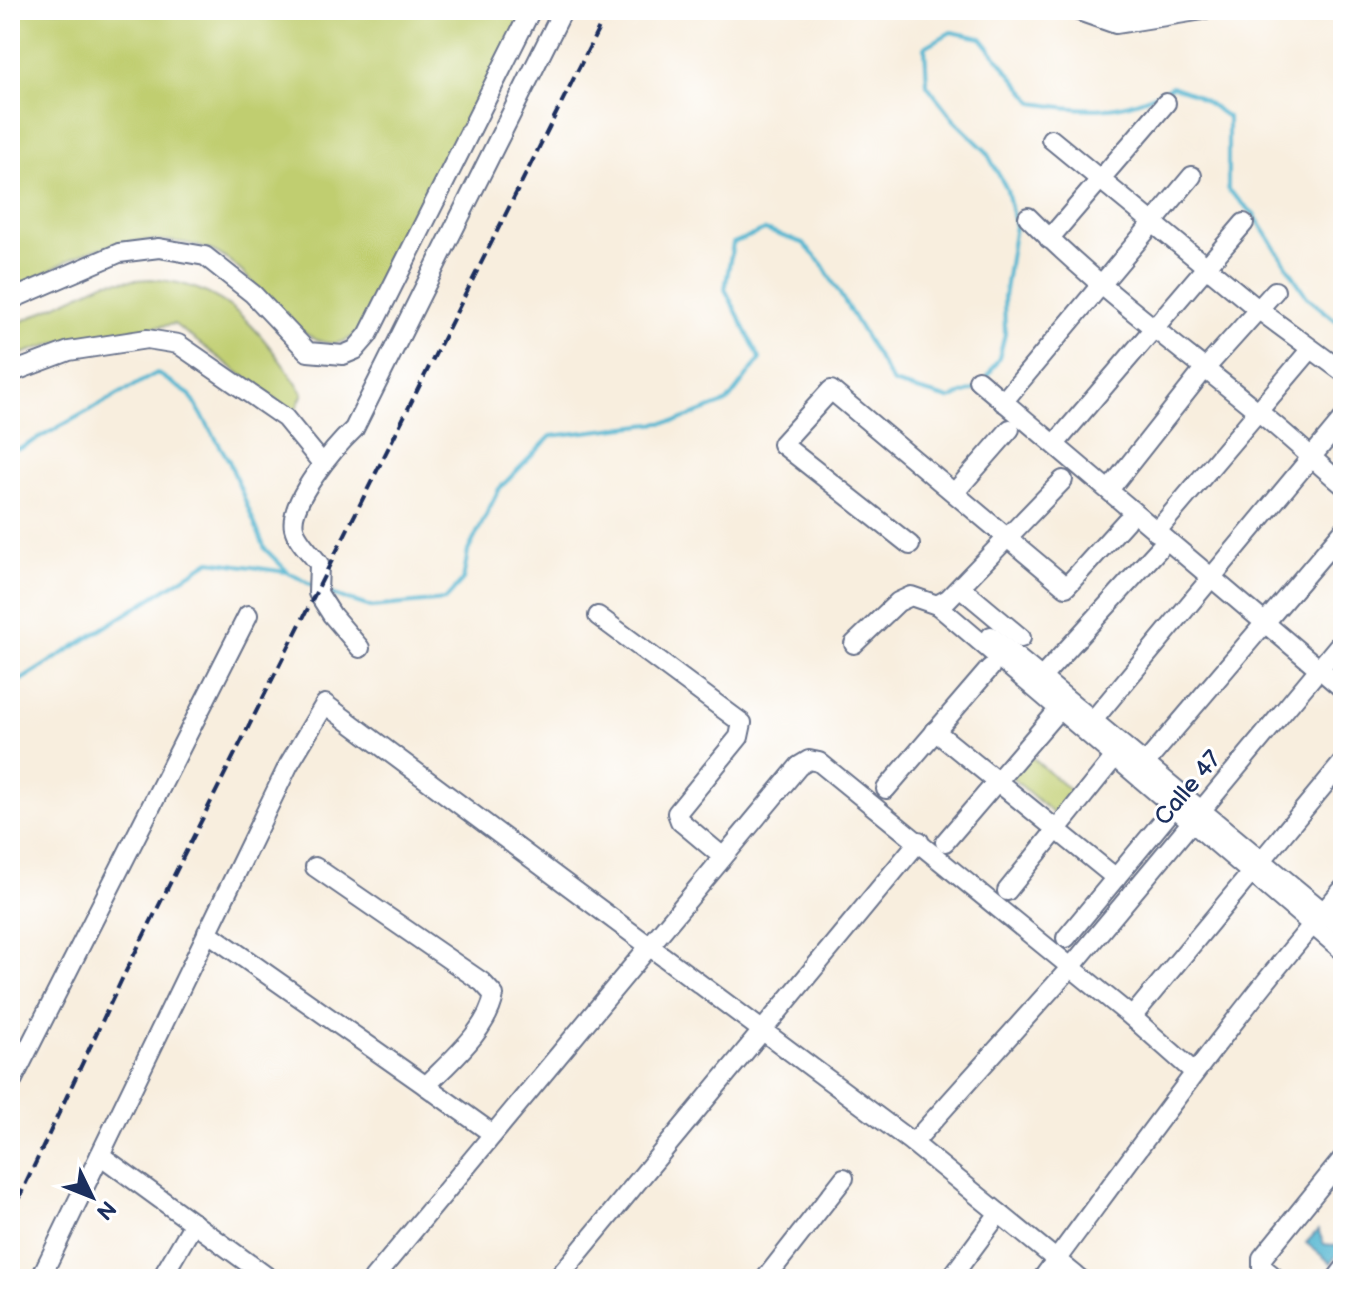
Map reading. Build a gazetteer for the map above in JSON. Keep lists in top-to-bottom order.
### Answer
{
  "streets": {
    "street": ["Calle 47"]
  },
  "north": "bottom right"
}
